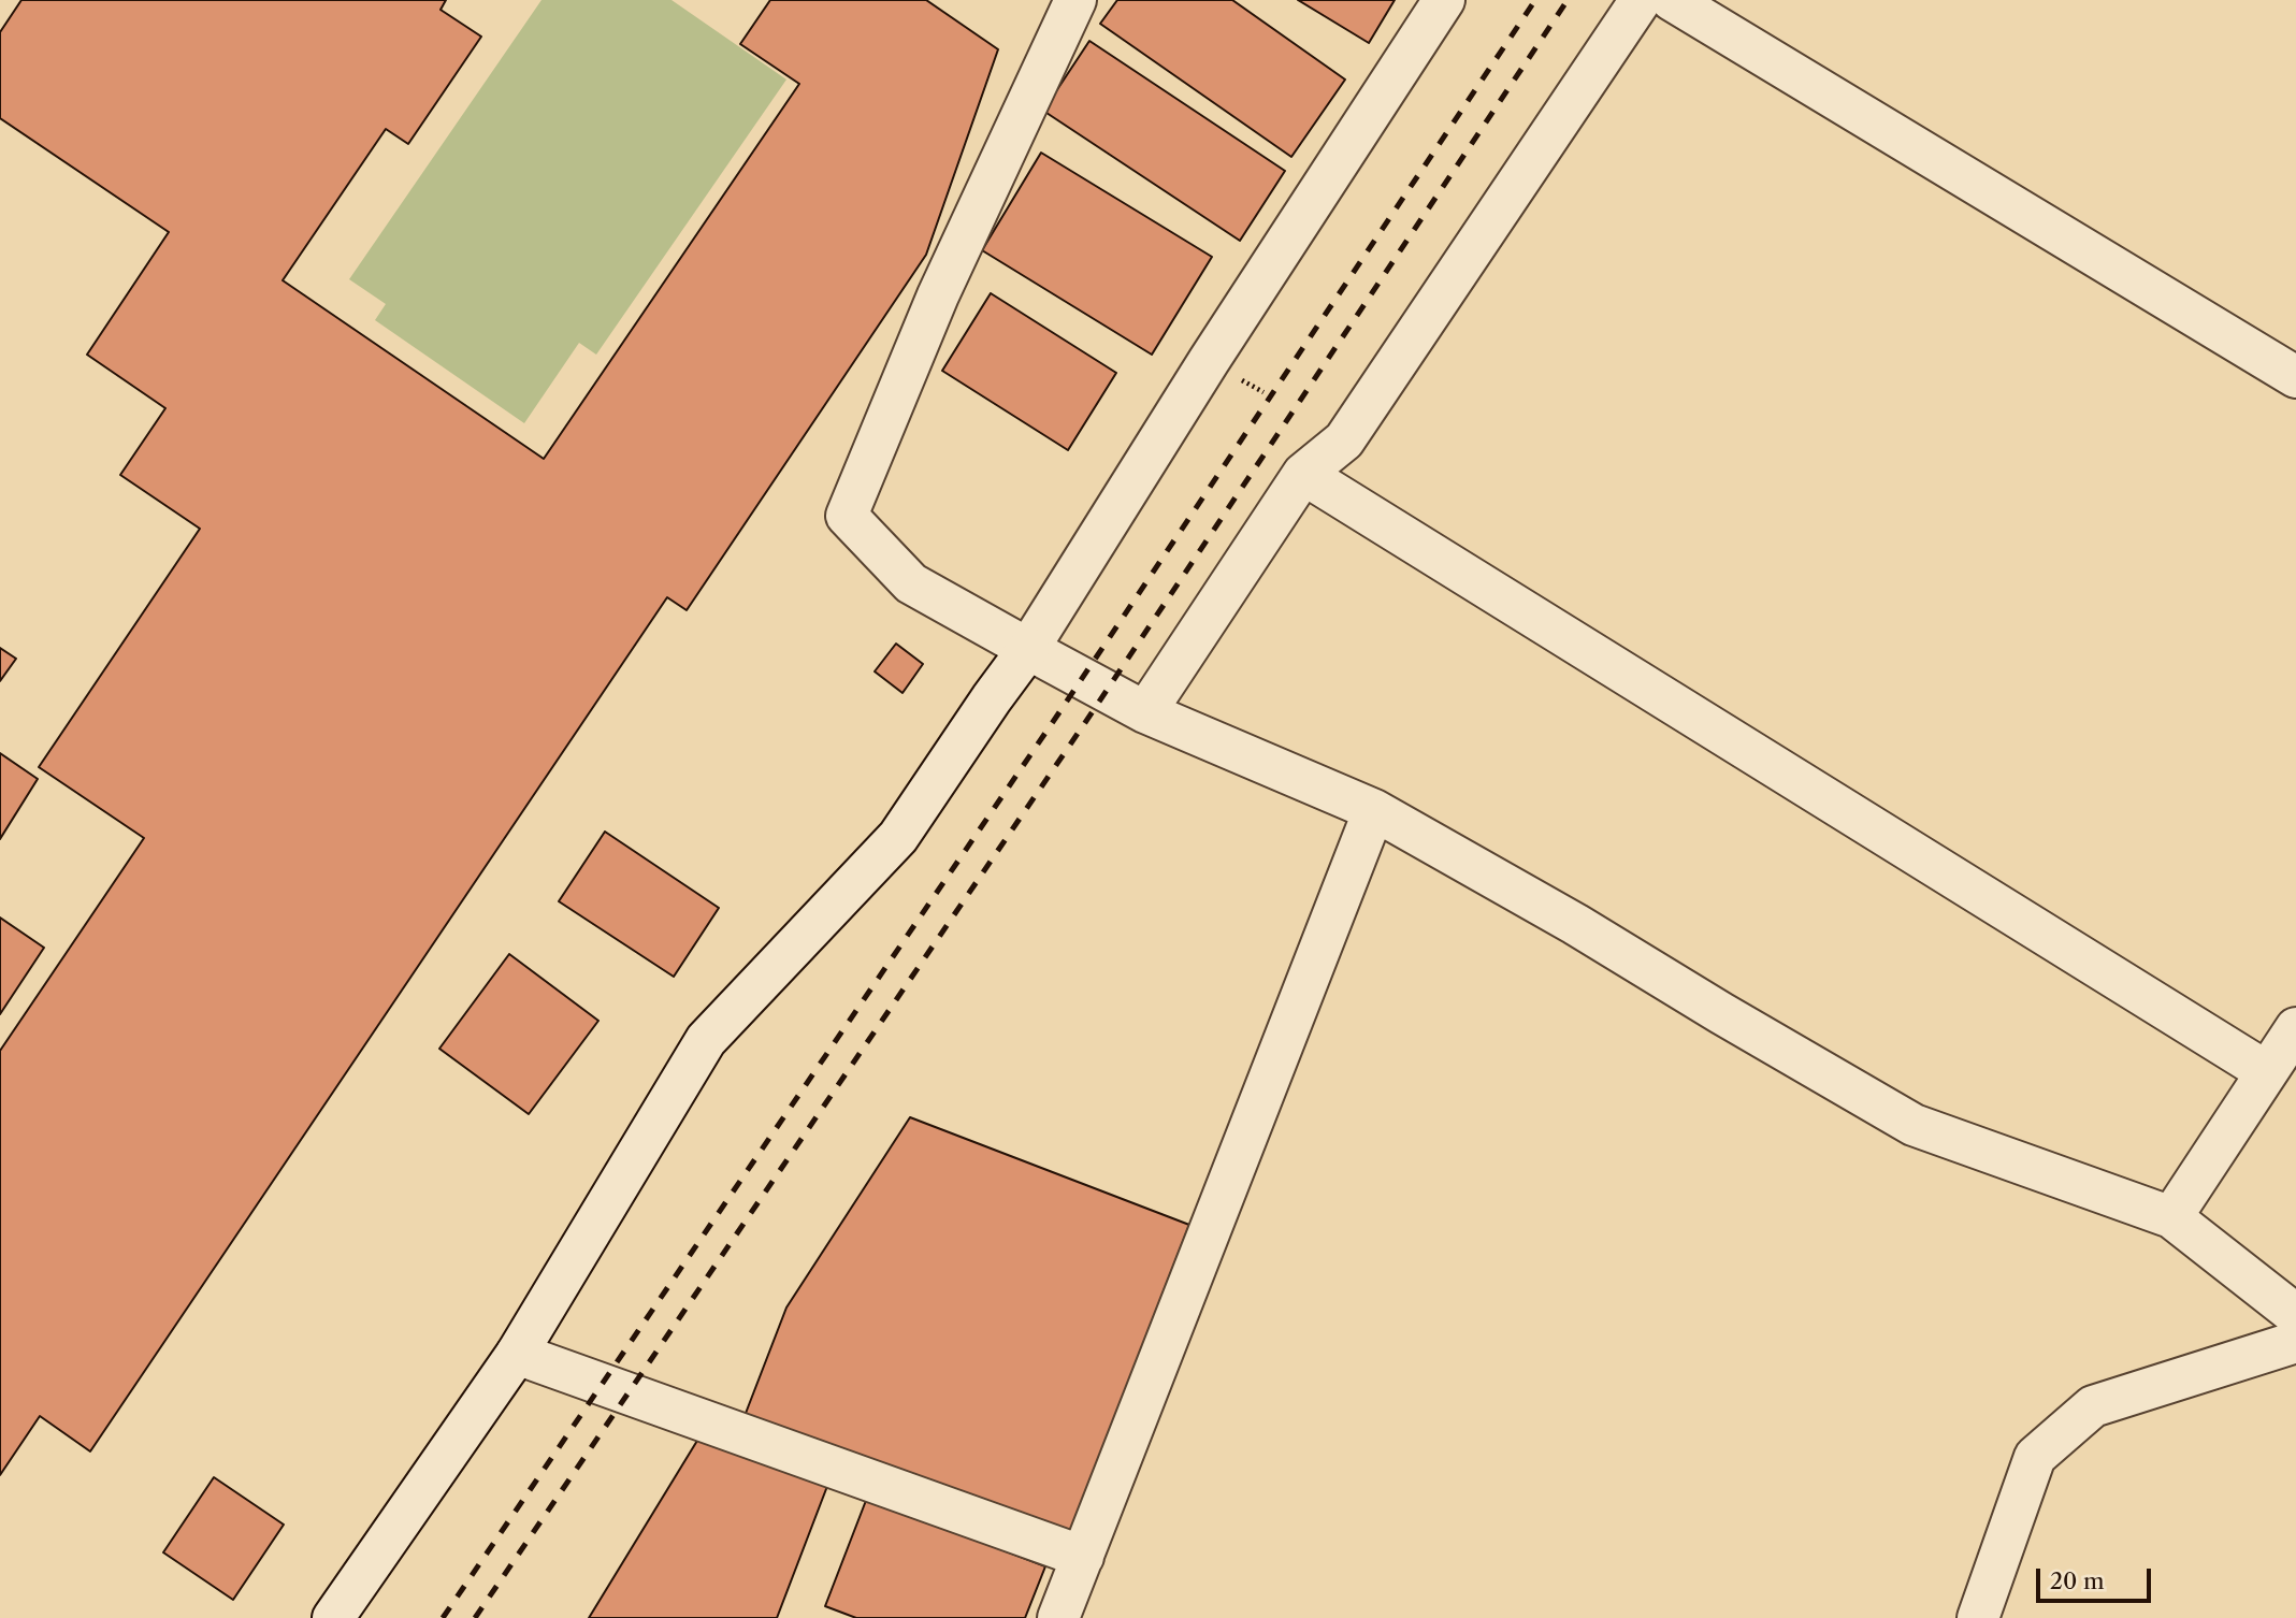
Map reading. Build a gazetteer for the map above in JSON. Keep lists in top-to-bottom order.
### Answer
{
  "scale_bar": "20 m"
}
